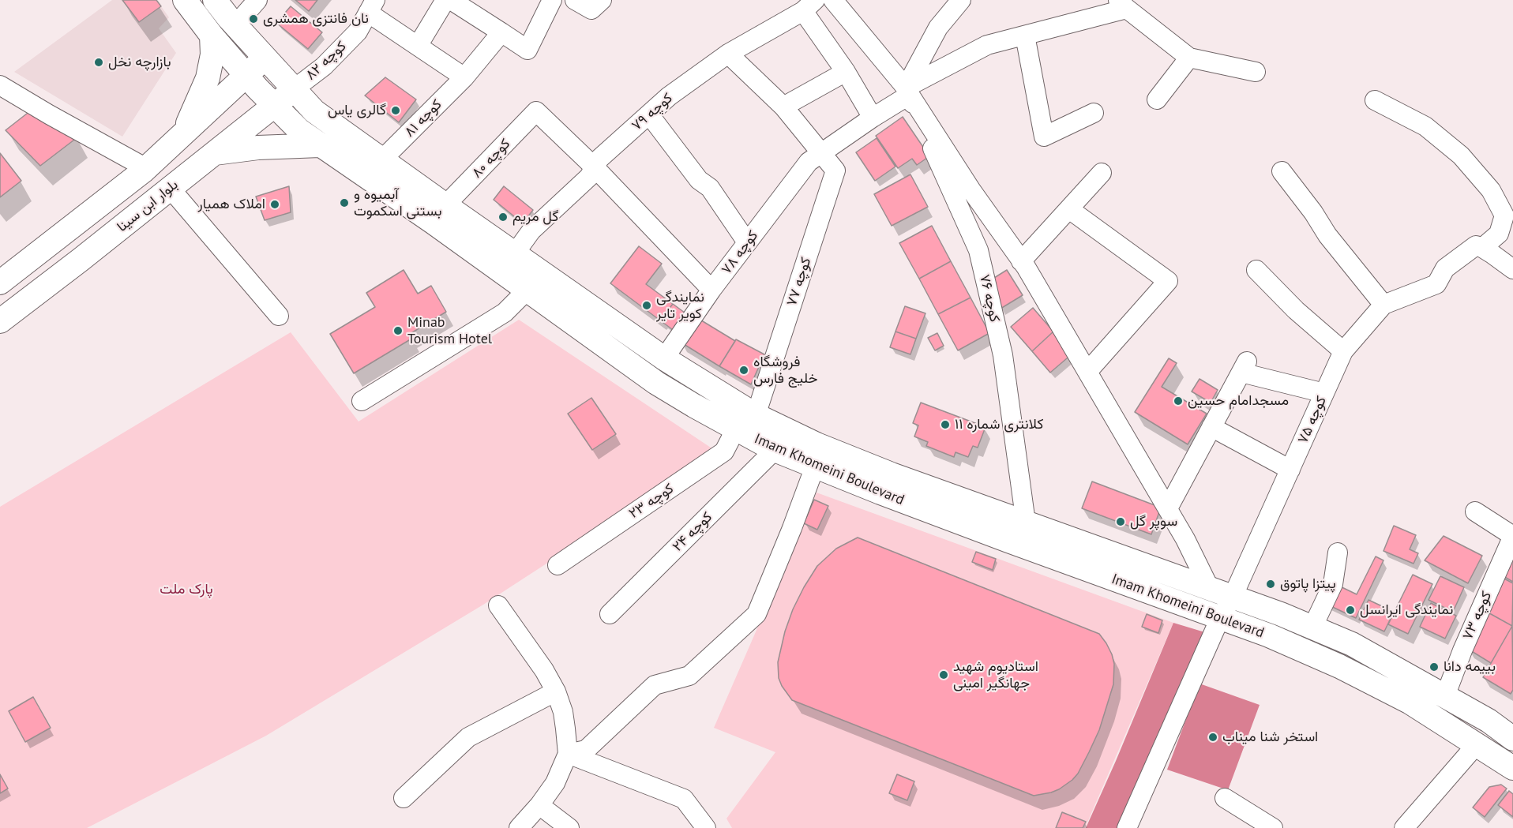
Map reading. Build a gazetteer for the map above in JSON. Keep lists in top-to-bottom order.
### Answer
{
  "streets": {
    "main road": ["بلوار ابن سینا", "Imam Khomeini Boulevard"],
    "street": [
      "کوچه ۸۲",
      "کوچه ۷۹",
      "کوچه ۸۱",
      "کوچه ۸۰",
      "کوچه ۷۸",
      "کوچه ۷۷",
      "کوچه ۷۶",
      "کوچه ۷۵",
      "کوچه ۲۳",
      "کوچه ۲۴",
      "کوچه ۷۳"
    ]
  },
  "crossings": [
    ["کوچه ۸۲", "بلوار ابن سینا"],
    ["کوچه ۸۲", "Imam Khomeini Boulevard"],
    ["کوچه ۷۹", "کوچه ۸۰"],
    ["کوچه ۷۹", "Imam Khomeini Boulevard"],
    ["کوچه ۸۱", "Imam Khomeini Boulevard"],
    ["کوچه ۸۰", "Imam Khomeini Boulevard"],
    ["بلوار ابن سینا", "Imam Khomeini Boulevard"],
    ["کوچه ۷۸", "کوچه ۷۷"],
    ["کوچه ۷۸", "کوچه ۷۶"],
    ["کوچه ۷۸", "Imam Khomeini Boulevard"],
    ["کوچه ۷۷", "Imam Khomeini Boulevard"],
    ["کوچه ۷۶", "Imam Khomeini Boulevard"],
    ["کوچه ۷۵", "Imam Khomeini Boulevard"],
    ["Imam Khomeini Boulevard", "کوچه ۲۳"],
    ["Imam Khomeini Boulevard", "کوچه ۲۴"],
    ["Imam Khomeini Boulevard", "کوچه ۷۳"]
  ],
  "parks": ["پارک ملت"],
  "places": [
    "نان فانتزی همشری",
    "بازارچه نخل",
    "گالری یاس",
    "آبمیوه و بستنی اسکموت",
    "املاک همیار",
    "گل مریم",
    "نمایندگی کویر تایر",
    "Minab Tourism Hotel",
    "فروشگاه خلیج فارس",
    "مسجدامام حسین",
    "کلانتری شماره ۱۱",
    "سوپر گل",
    "پیتزا پاتوق",
    "نمایندگی ایرانسل",
    "بییمه دانا",
    "استادیوم شهید جهانگیر امینی",
    "استخر شنا میناب"
  ]
}
